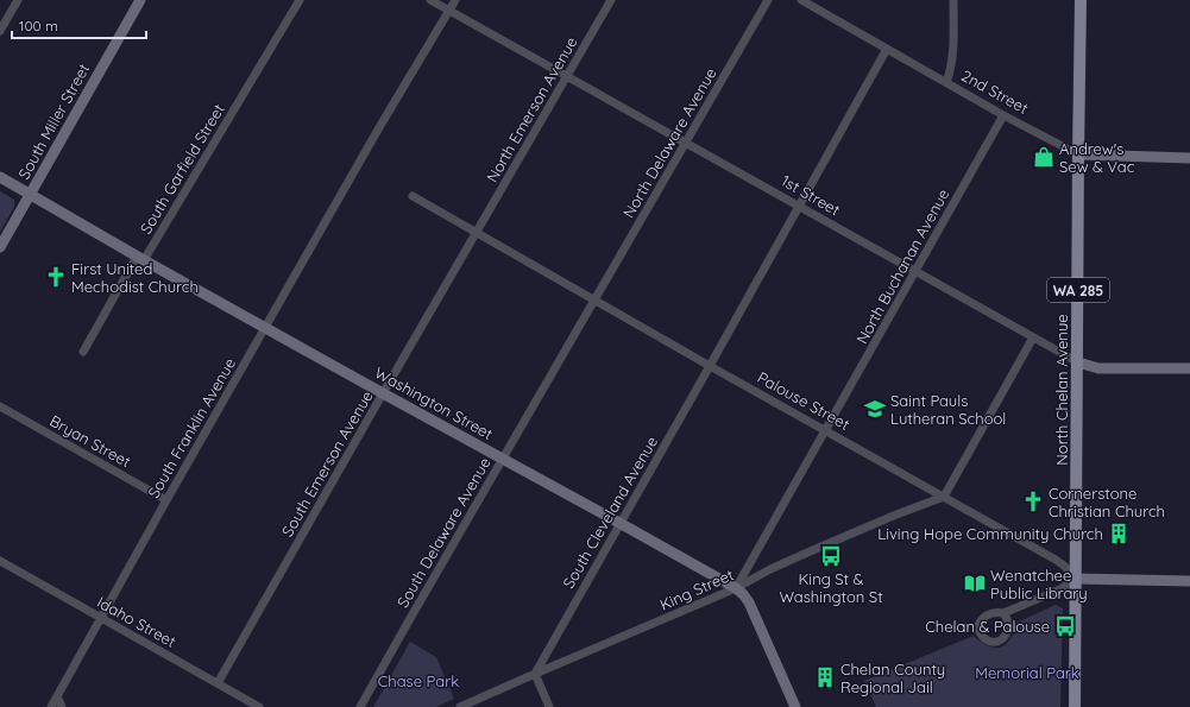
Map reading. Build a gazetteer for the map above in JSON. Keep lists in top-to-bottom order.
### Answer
{
  "streets": {
    "main road": ["WA 285", "North Chelan Avenue"],
    "street": [
      "2nd Street",
      "North Emerson Avenue",
      "South Miller Street",
      "North Delaware Avenue",
      "South Garfield Street",
      "1st Street",
      "North Buchanan Avenue",
      "Palouse Street",
      "Washington Street",
      "South Franklin Avenue",
      "Bryan Street",
      "South Emerson Avenue",
      "South Cleveland Avenue",
      "South Delaware Avenue",
      "King Street",
      "Idaho Street"
    ]
  },
  "crossings": [
    ["2nd Street", "North Buchanan Avenue"],
    ["2nd Street", "North Chelan Avenue"],
    ["2nd Street", "South Cleveland Avenue"],
    ["North Emerson Avenue", "1st Street"],
    ["North Emerson Avenue", "Palouse Street"],
    ["North Emerson Avenue", "South Emerson Avenue"],
    ["South Miller Street", "Washington Street"],
    ["North Delaware Avenue", "1st Street"],
    ["North Delaware Avenue", "Palouse Street"],
    ["North Delaware Avenue", "South Delaware Avenue"],
    ["South Garfield Street", "Washington Street"],
    ["1st Street", "North Buchanan Avenue"],
    ["1st Street", "North Chelan Avenue"],
    ["1st Street", "South Franklin Avenue"],
    ["1st Street", "South Cleveland Avenue"],
    ["North Buchanan Avenue", "Palouse Street"],
    ["North Buchanan Avenue", "Washington Street"],
    ["North Buchanan Avenue", "King Street"],
    ["WA 285", "North Chelan Avenue"],
    ["WA 285", "Palouse Street"],
    ["North Chelan Avenue", "Palouse Street"],
    ["Palouse Street", "South Emerson Avenue"],
    ["Palouse Street", "South Cleveland Avenue"],
    ["Palouse Street", "South Delaware Avenue"],
    ["Palouse Street", "King Street"],
    ["Washington Street", "South Franklin Avenue"],
    ["Washington Street", "South Emerson Avenue"],
    ["Washington Street", "South Cleveland Avenue"],
    ["Washington Street", "South Delaware Avenue"],
    ["Washington Street", "King Street"],
    ["South Franklin Avenue", "Bryan Street"],
    ["South Franklin Avenue", "Idaho Street"],
    ["South Emerson Avenue", "Idaho Street"],
    ["South Cleveland Avenue", "King Street"]
  ],
  "parks": ["Memorial Park", "Chase Park"],
  "places": {
    "shop": ["Andrew's Sew & Vac"],
    "church": ["First United Mechodist Church", "Cornerstone Christian Church"],
    "school or university": ["Saint Pauls Lutheran School"],
    "building": ["Living Hope Community Church", "Chelan County Regional Jail"],
    "bus stop": ["King St & Washington St", "Chelan & Palouse"],
    "library": ["Wenatchee Public Library"]
  },
  "scale_bar": "100 m"
}
